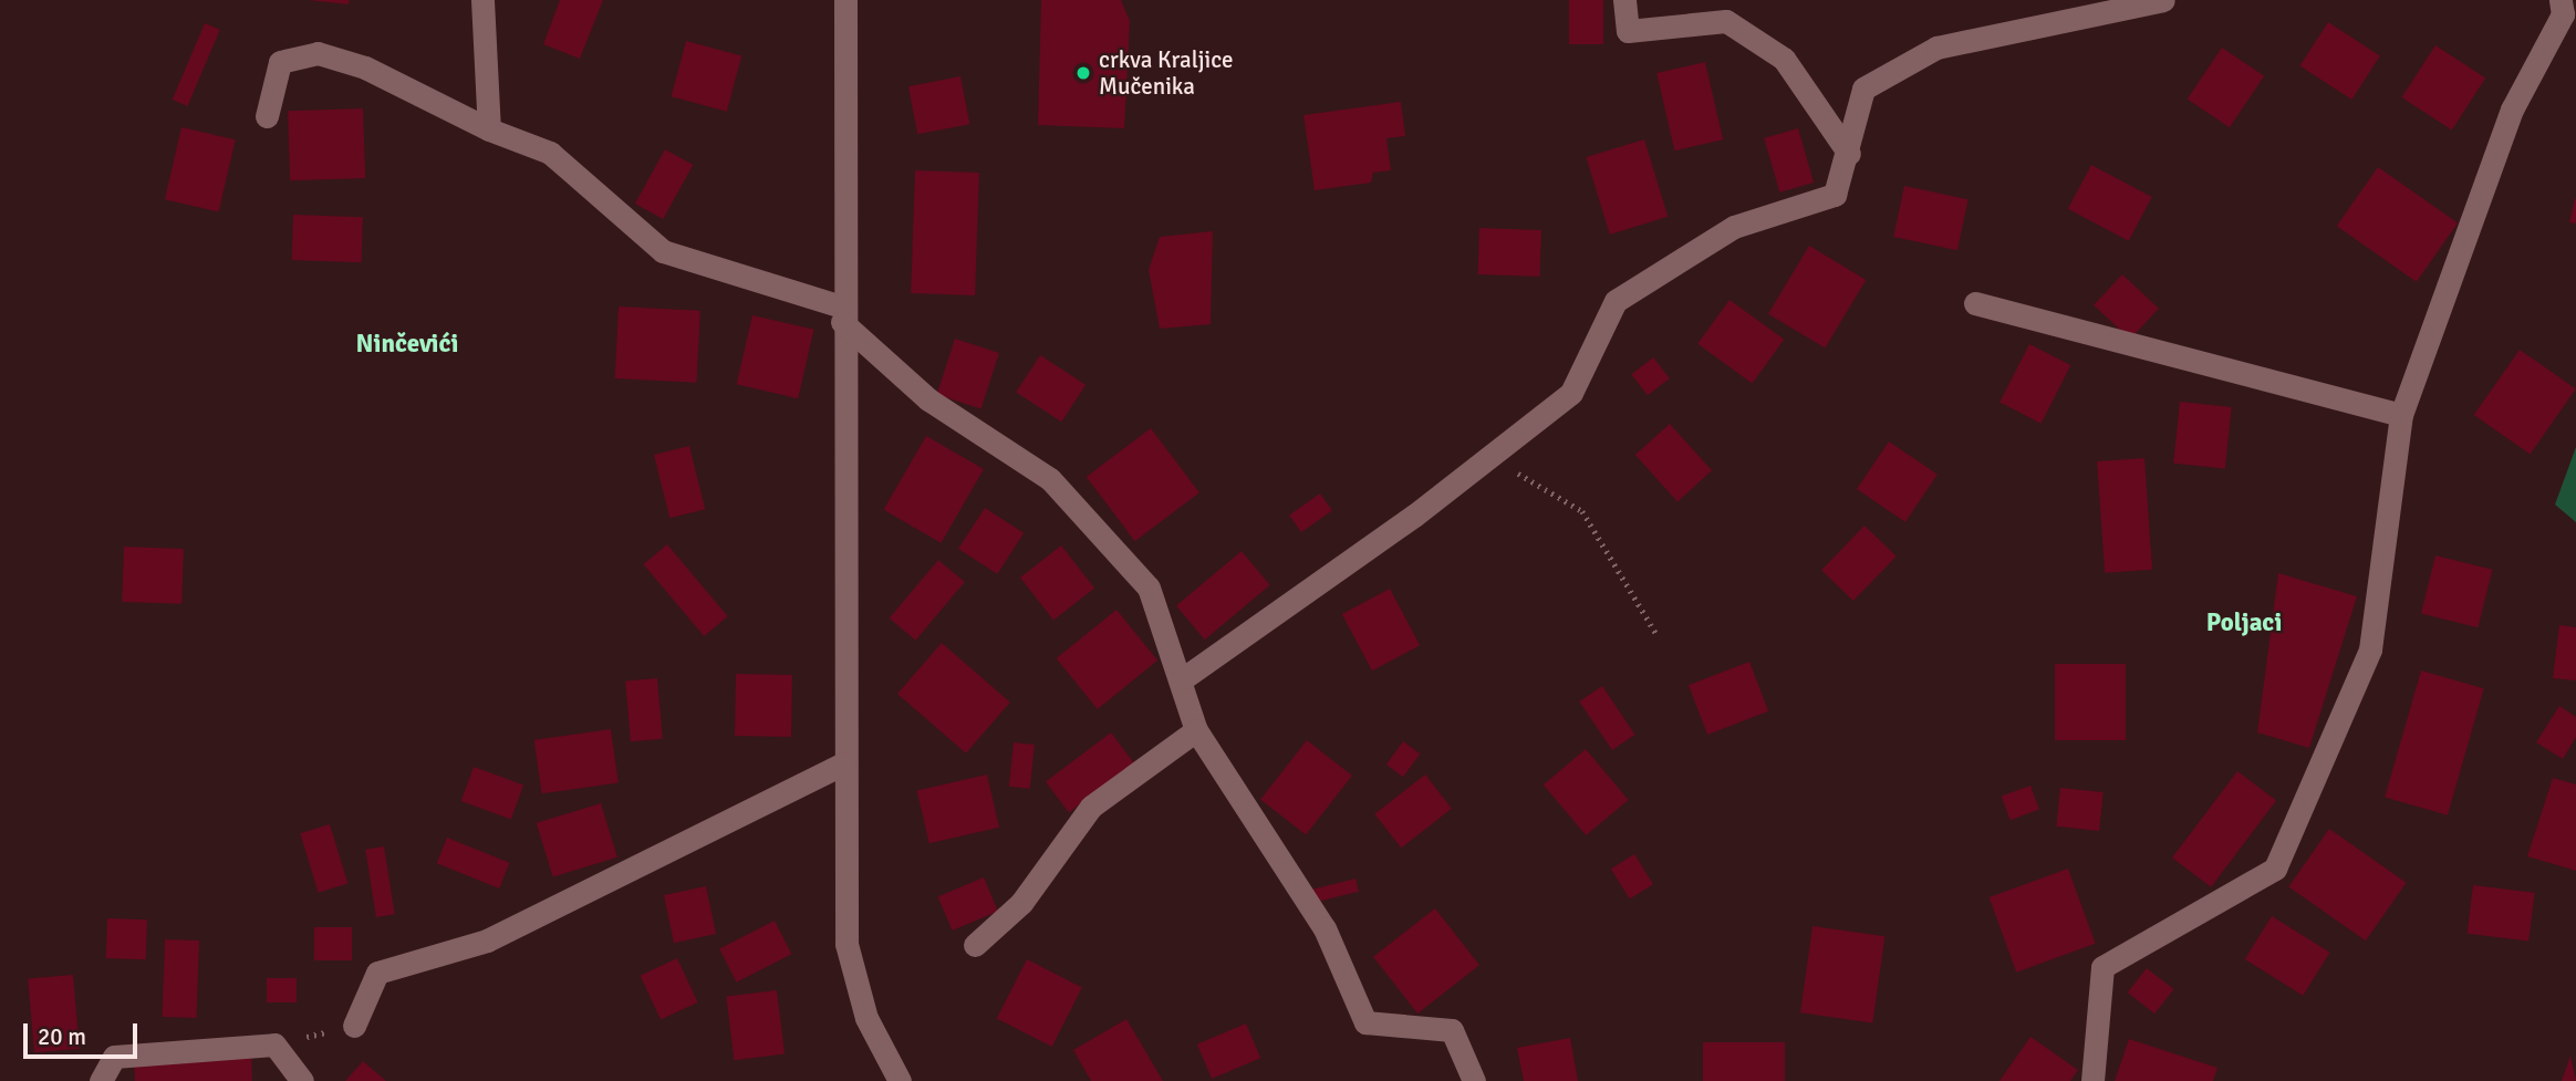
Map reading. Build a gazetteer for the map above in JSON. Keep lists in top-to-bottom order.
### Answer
{
  "districts": ["Ninčevići", "Poljaci"],
  "places": ["crkva Kraljice Mučenika"],
  "scale_bar": "20 m"
}
